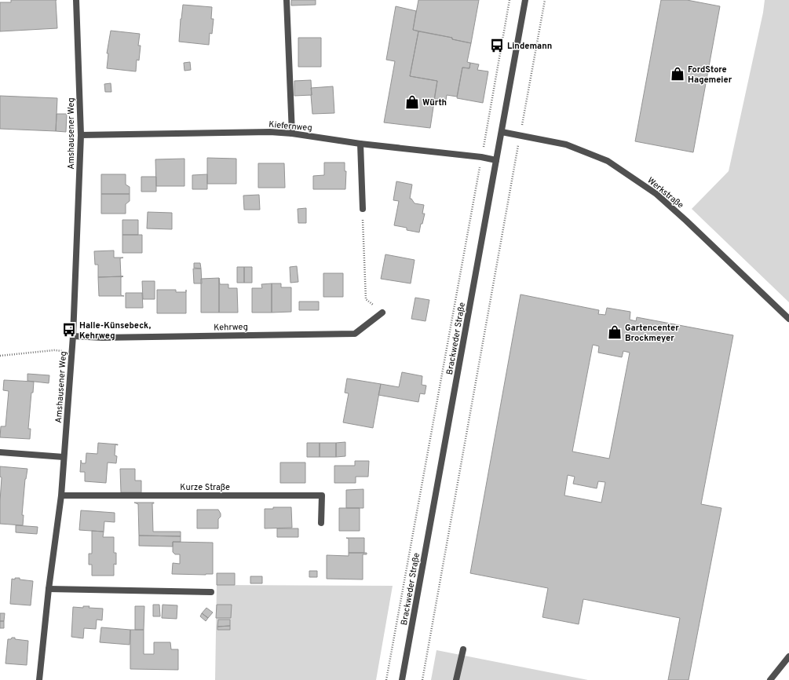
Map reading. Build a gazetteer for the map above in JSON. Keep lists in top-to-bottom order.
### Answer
{
  "streets": {
    "street": [
      "Kiefernweg",
      "Amshausener Weg",
      "Werkstraße",
      "Kehrweg",
      "Brackweder Straße",
      "Kurze Straße"
    ]
  },
  "crossings": [
    ["Kiefernweg", "Amshausener Weg"],
    ["Kiefernweg", "Brackweder Straße"],
    ["Amshausener Weg", "Kehrweg"],
    ["Amshausener Weg", "Kurze Straße"],
    ["Werkstraße", "Brackweder Straße"]
  ],
  "places": {
    "bus stop": ["Lindemann", "Halle-Künsebeck, Kehrweg"],
    "shop": ["FordStore Hagemeier", "Würth", "Gartencenter Brockmeyer"]
  }
}
